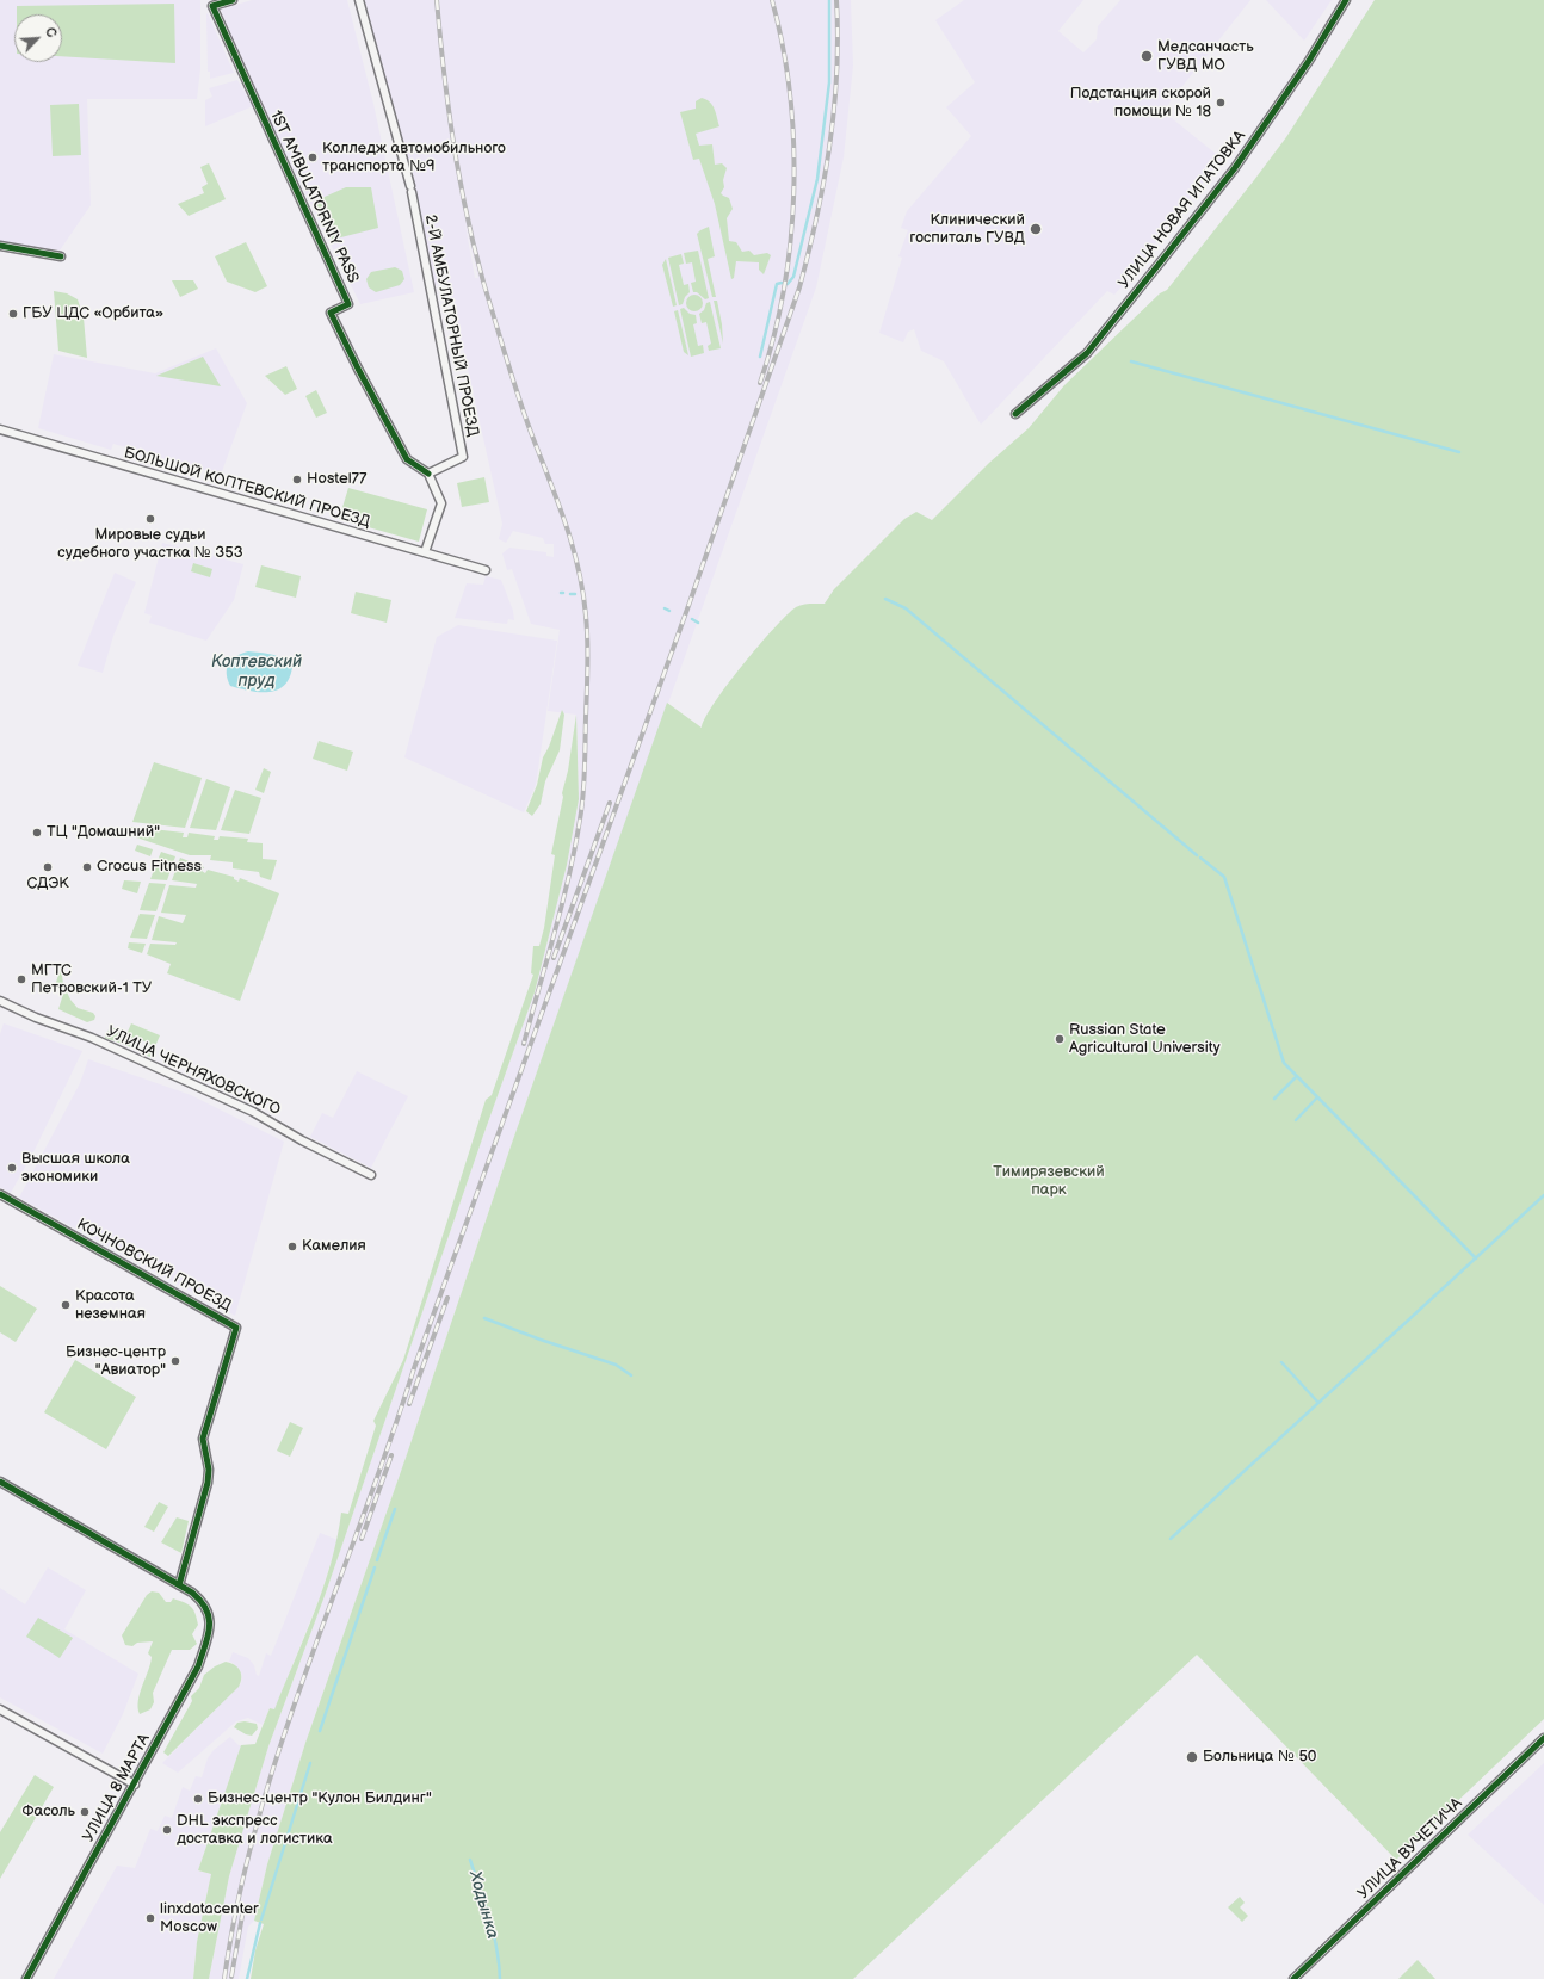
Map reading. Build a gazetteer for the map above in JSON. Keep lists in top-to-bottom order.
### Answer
{
  "streets": {
    "street": [
      "1ST AMBULATORNIY PASS",
      "УЛИЦА НОВАЯ ИПАТОВКА",
      "2-Й АМБУЛАТОРНЫЙ ПРОЕЗД",
      "БОЛЬШОЙ КОПТЕВСКИЙ ПРОЕЗД",
      "УЛИЦА ЧЕРНЯХОВСКОГО",
      "КОЧНОВСКИЙ ПРОЕЗД",
      "УЛИЦА 8 МАРТА",
      "УЛИЦА ВУЧЕТИЧА"
    ]
  },
  "crossings": [
    ["1ST AMBULATORNIY PASS", "2-Й АМБУЛАТОРНЫЙ ПРОЕЗД"],
    ["КОЧНОВСКИЙ ПРОЕЗД", "УЛИЦА 8 МАРТА"]
  ],
  "water": ["Коптевский пруд", "Ходынка"],
  "parks": ["Тимирязевский парк"],
  "places": [
    "Медсанчасть ГУВД МО",
    "Подстанция скорой помощи № 18",
    "Колледж автомобильного транспорта №9",
    "Клинический госпиталь ГУВД",
    "ГБУ ЦДС «Орбита»",
    "Hostel77",
    "Мировые судьи судебного участка № 353",
    "ТЦ \"Домашний\"",
    "СДЭК",
    "Crocus Fitness",
    "МГТС Петровский-1 ТУ",
    "Russian State Agricultural University",
    "Высшая школа экономики",
    "Камелия",
    "Красота неземная",
    "Бизнес-центр \"Авиатор\"",
    "Больница № 50",
    "Бизнес-центр \"Кулон Билдинг\"",
    "Фасоль",
    "DHL экспресс доставка и логистика",
    "linxdatacenter Moscow"
  ],
  "north": "top right"
}
